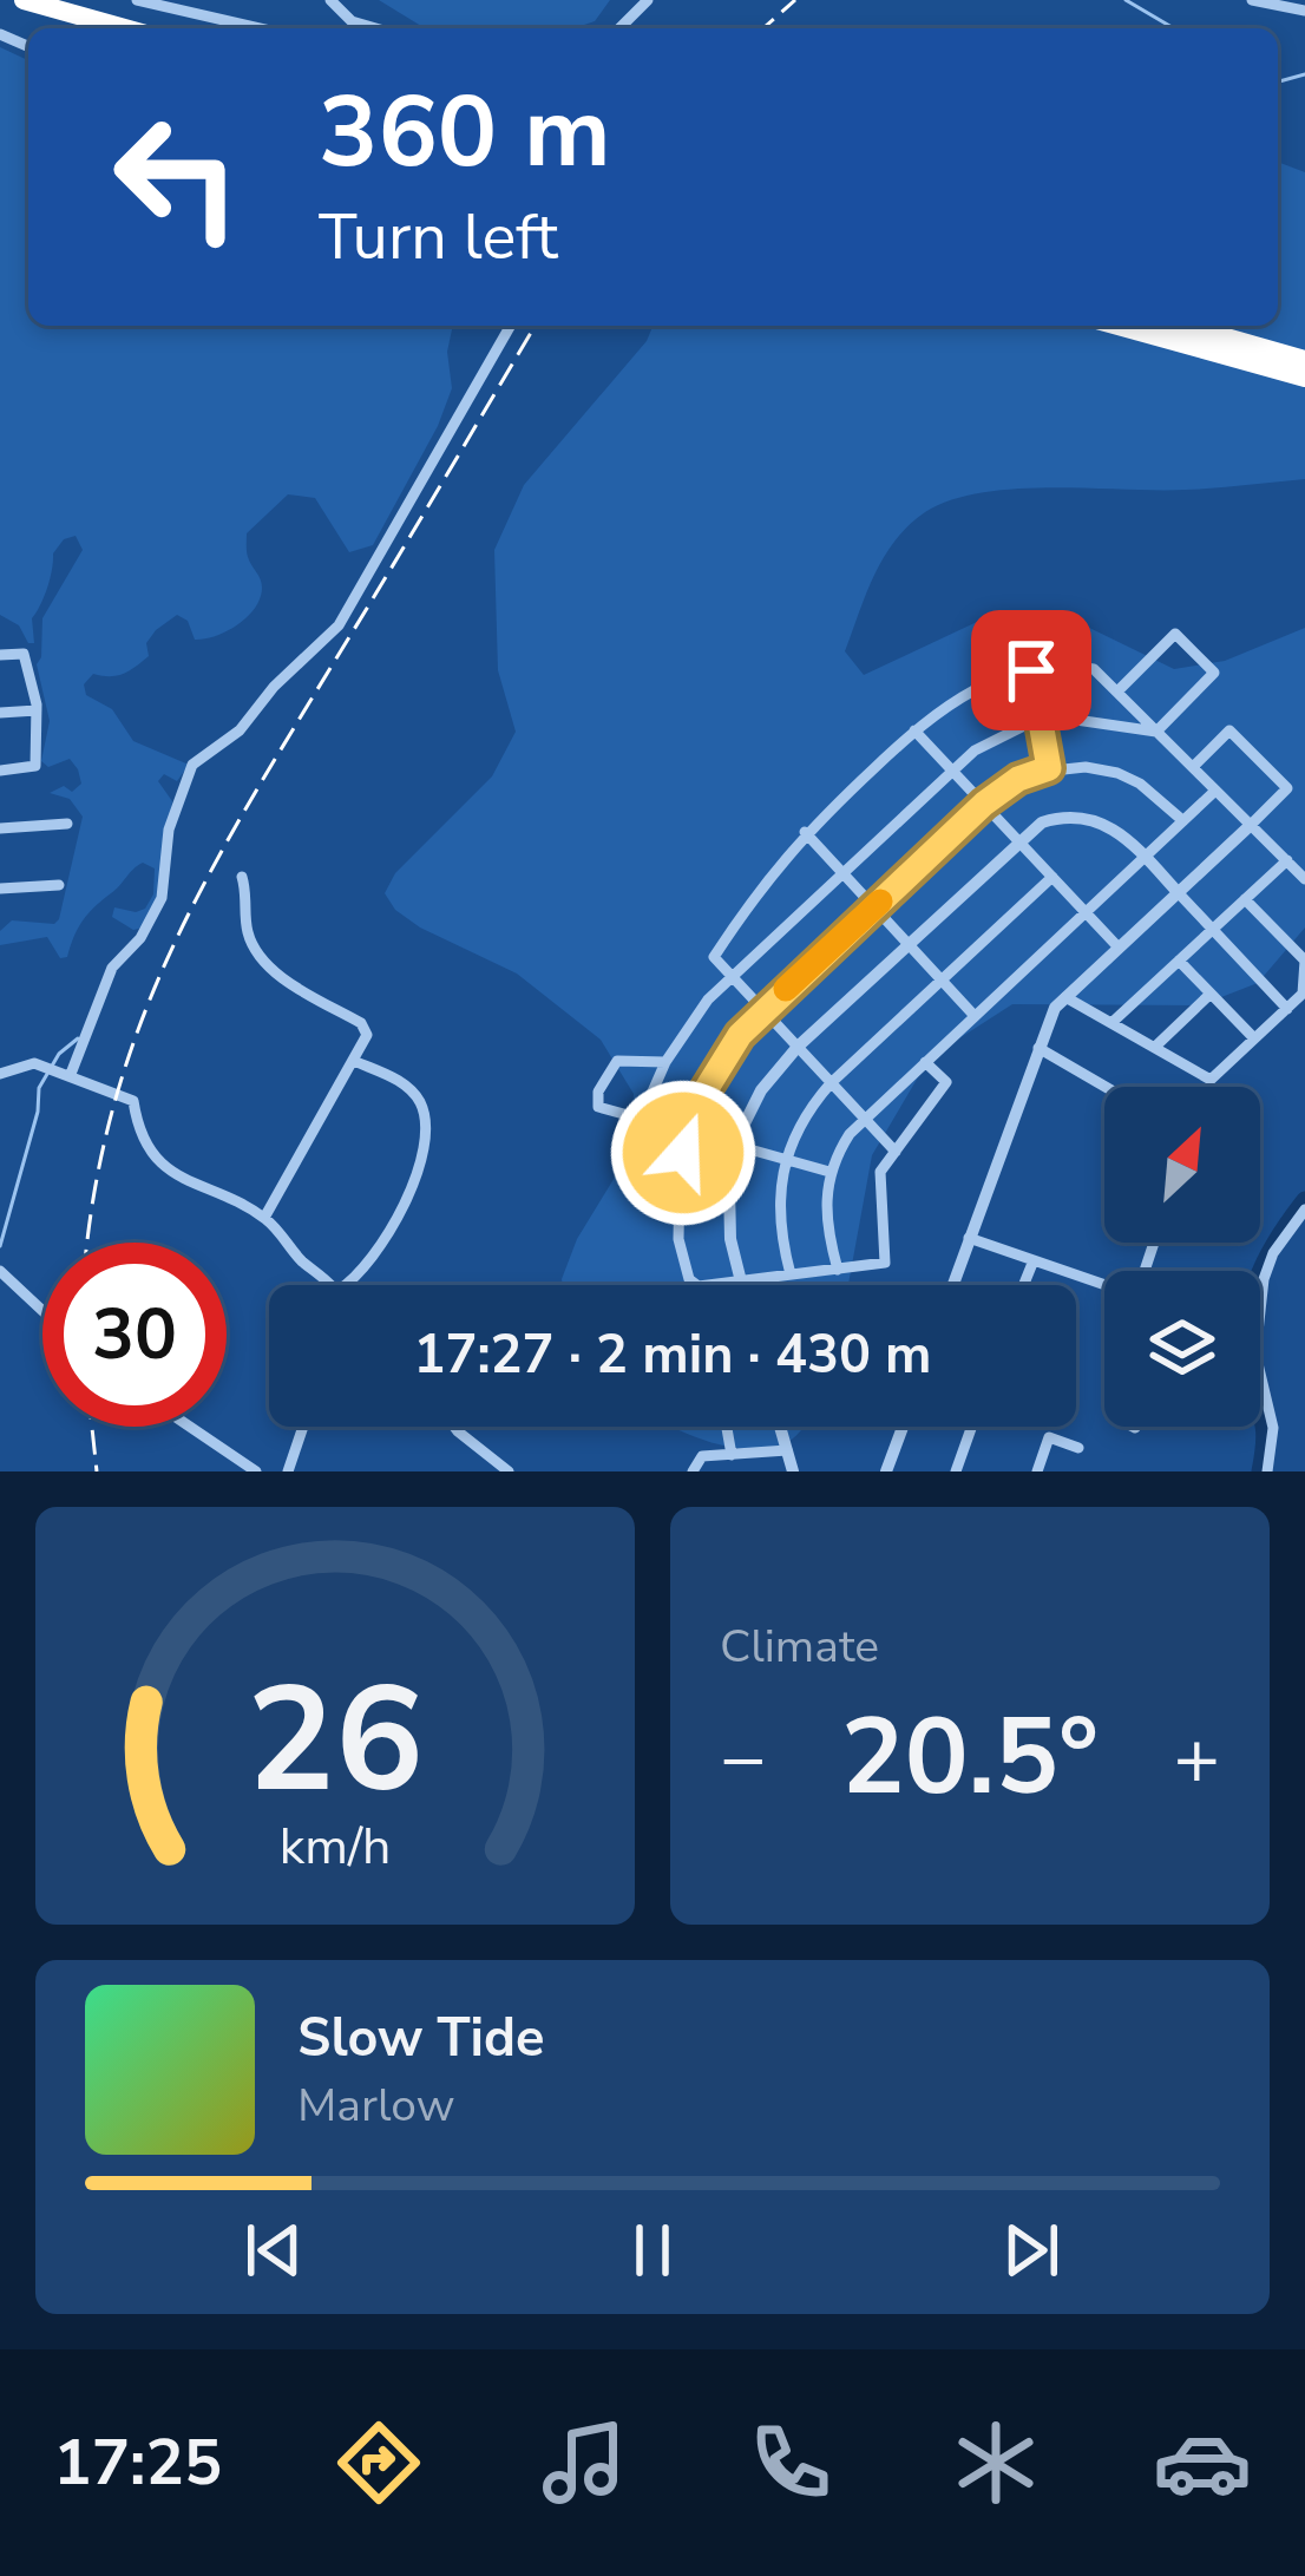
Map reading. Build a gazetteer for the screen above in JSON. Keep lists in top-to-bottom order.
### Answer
{
  "north": "top right",
  "page": {
    "turn": ["360 m", "Turn left"],
    "limit": "30",
    "trip": "17:27 · 2 min · 430 m",
    "tile": "Climate",
    "heat": ["−", "20.5°", "+"],
    "song": ["Slow Tide", "Marlow"],
    "tabs": "17:25",
    "gauge": ["26", "km/h"]
  }
}
